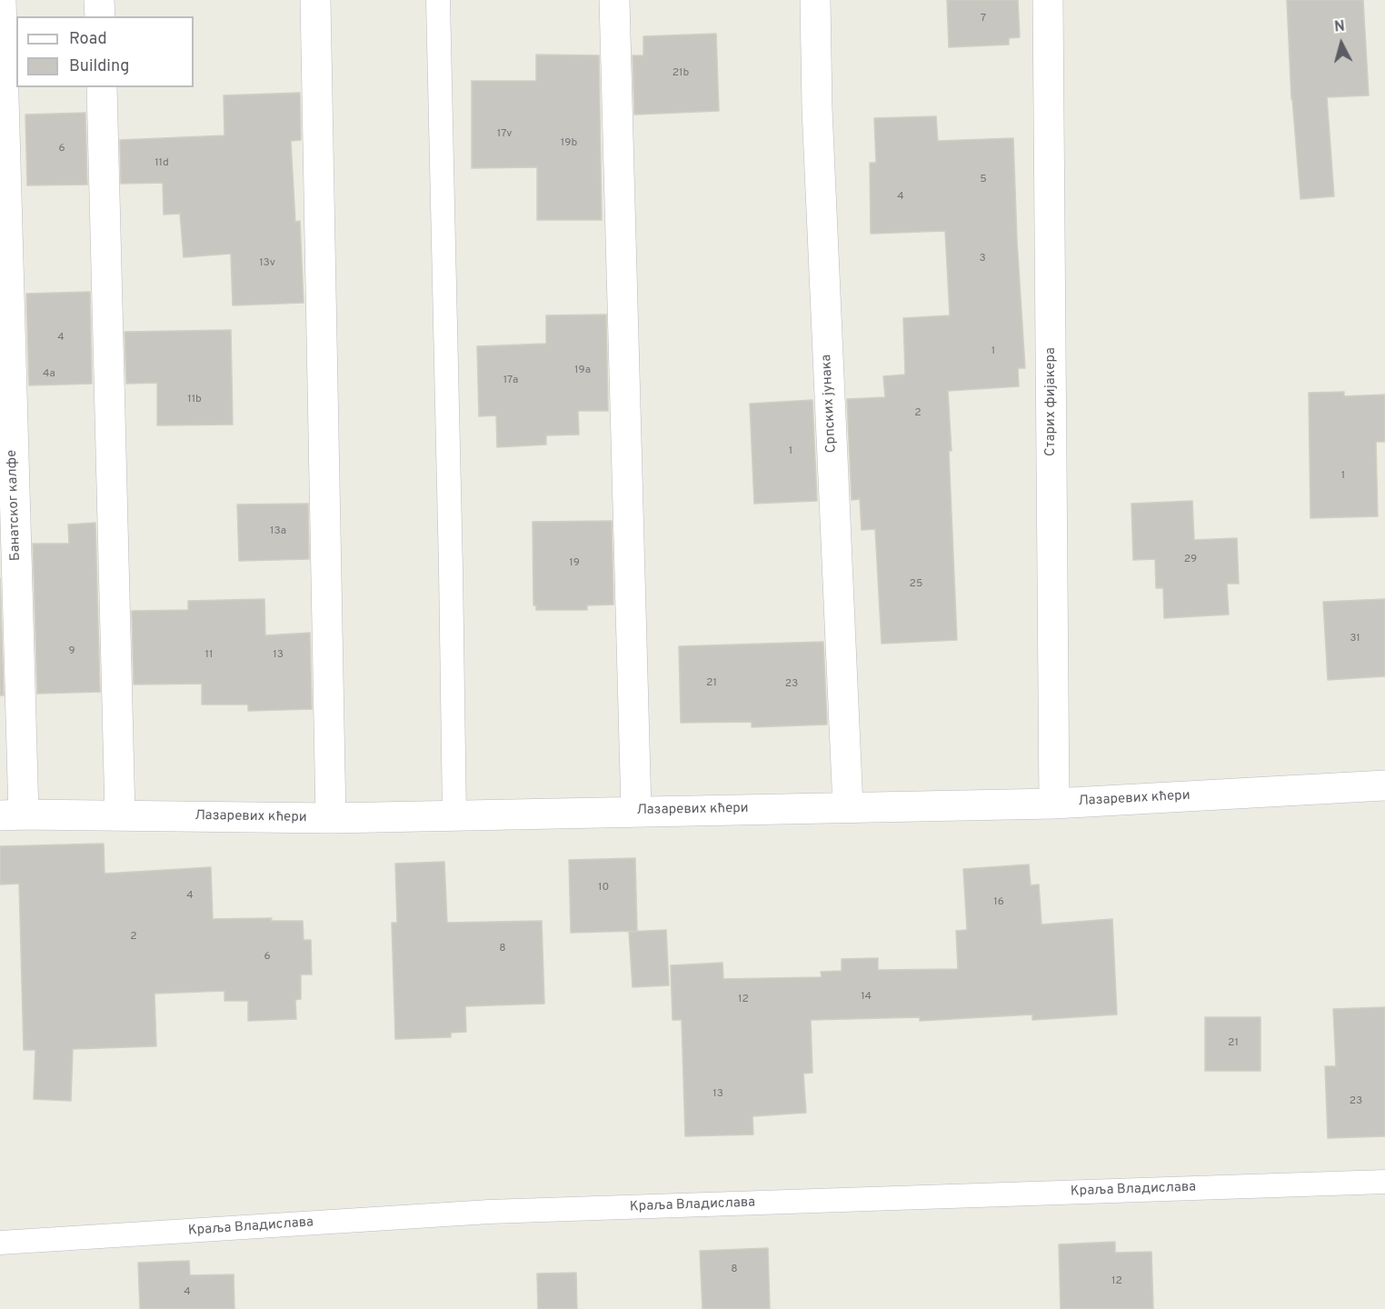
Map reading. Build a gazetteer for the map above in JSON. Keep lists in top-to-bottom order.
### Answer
{
  "streets": {
    "street": [
      "Старих фијакера",
      "Српских јунака",
      "Банатског калфе",
      "Лазаревих кћери"
    ],
    "lane": ["Краља Владислава"]
  },
  "crossings": [
    ["Старих фијакера", "Лазаревих кћери"],
    ["Српских јунака", "Лазаревих кћери"],
    ["Банатског калфе", "Лазаревих кћери"]
  ],
  "house_numbers": [
    "7",
    "21b",
    "17v",
    "19b",
    "6",
    "11d",
    "5",
    "4",
    "3",
    "13v",
    "4",
    "1",
    "19a",
    "4a",
    "17a",
    "11b",
    "2",
    "1",
    "1",
    "13a",
    "29",
    "19",
    "25",
    "31",
    "9",
    "11",
    "13",
    "21",
    "23",
    "10",
    "4",
    "16",
    "2",
    "8",
    "6",
    "14",
    "12",
    "21",
    "13",
    "23",
    "8",
    "12",
    "4"
  ],
  "legend": ["Road", "Building"],
  "north": "top"
}
